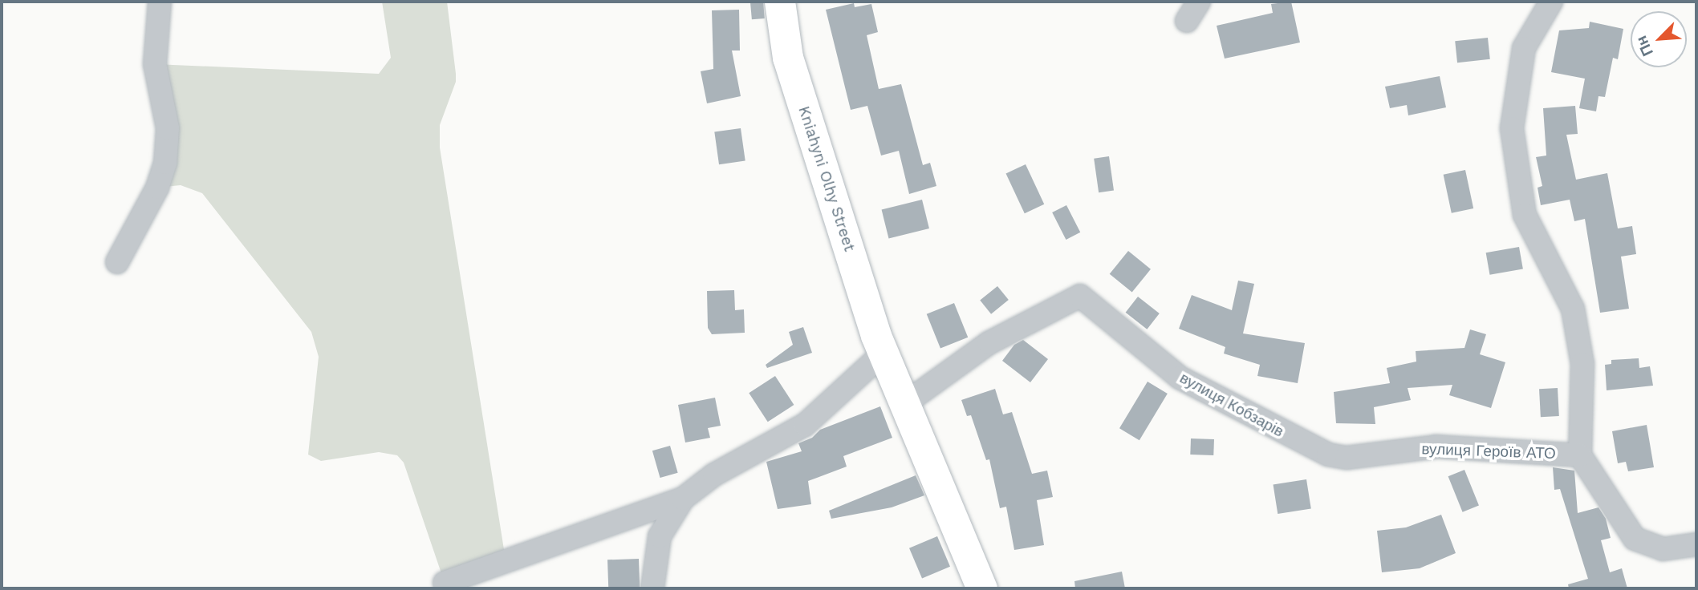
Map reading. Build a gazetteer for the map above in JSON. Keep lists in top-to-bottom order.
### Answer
{
  "streets": {
    "street": ["Kniahyni Olhy Street", "вулиця Героїв АТО"]
  },
  "crossings": [
    ["Kniahyni Olhy Street", "вулиця Героїв АТО"]
  ],
  "north": "bottom left"
}
